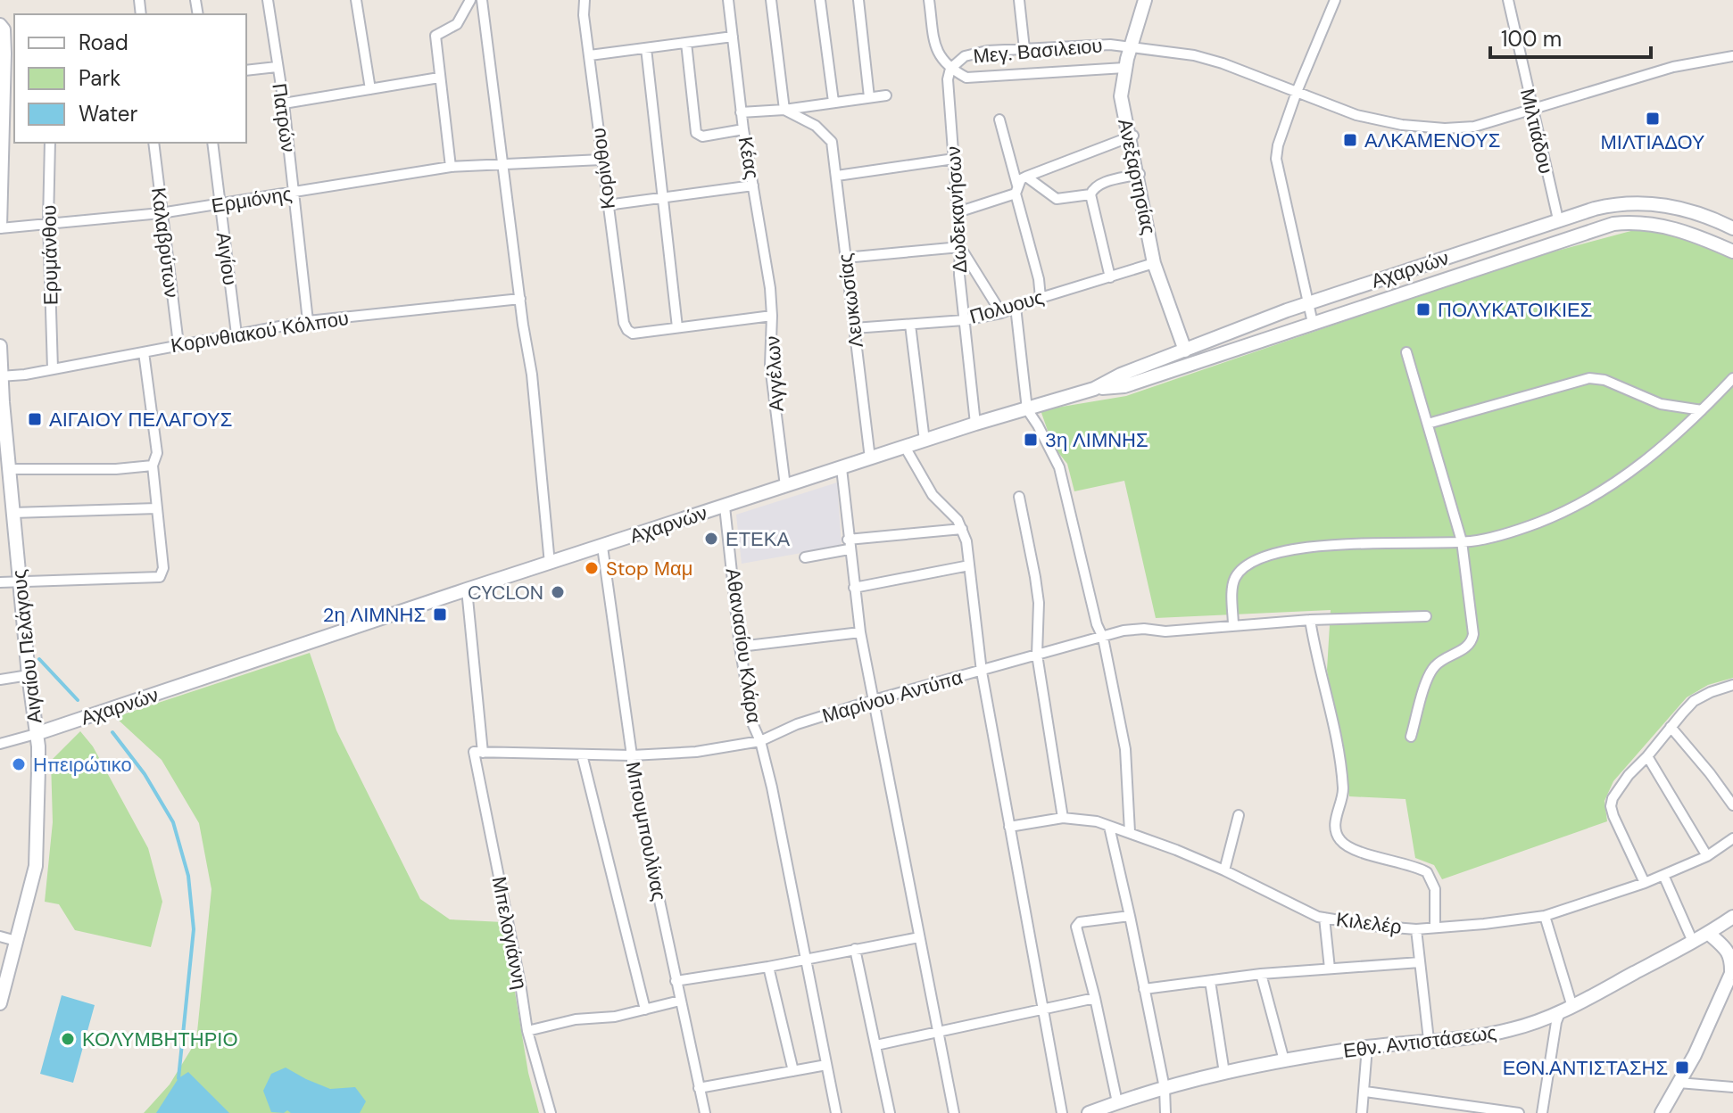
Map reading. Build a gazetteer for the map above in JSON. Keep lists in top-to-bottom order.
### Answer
{
  "streets": {
    "main road": [
      "Ανεξαρτησίας",
      "Αχαρνών",
      "Αιγαίου Πελάγους",
      "Εθν. Αντιστάσεως"
    ],
    "street": [
      "Μεγ. Βασιλειου",
      "Πατρών",
      "Μιλτιάδου",
      "Κέας",
      "Κορίνθου",
      "Ερμιόνης",
      "Δωδεκανήσων",
      "Καλαβρύτων",
      "Ερυμάνθου",
      "Αιγίου",
      "Λευκωσίας",
      "Πολυους",
      "Κορινθιακού Κόλπου",
      "Αγγέλων",
      "Αθανασίου Κλάρα",
      "Μαρίνου Αντύπα",
      "Μπουμπουλίνας",
      "Κιλελέρ",
      "Μπελογιάννη"
    ]
  },
  "crossings": [
    ["Μεγ. Βασιλειου", "Μιλτιάδου"],
    ["Μεγ. Βασιλειου", "Ανεξαρτησίας"],
    ["Μεγ. Βασιλειου", "Δωδεκανήσων"],
    ["Πατρών", "Ερμιόνης"],
    ["Πατρών", "Κορινθιακού Κόλπου"],
    ["Μιλτιάδου", "Αχαρνών"],
    ["Κέας", "Αγγέλων"],
    ["Κορίνθου", "Ερμιόνης"],
    ["Κορίνθου", "Αγγέλων"],
    ["Ανεξαρτησίας", "Αχαρνών"],
    ["Ανεξαρτησίας", "Πολυους"],
    ["Ερμιόνης", "Καλαβρύτων"],
    ["Ερμιόνης", "Ερυμάνθου"],
    ["Ερμιόνης", "Αιγίου"],
    ["Δωδεκανήσων", "Αχαρνών"],
    ["Δωδεκανήσων", "Πολυους"],
    ["Καλαβρύτων", "Κορινθιακού Κόλπου"],
    ["Ερυμάνθου", "Κορινθιακού Κόλπου"],
    ["Αιγίου", "Κορινθιακού Κόλπου"],
    ["Αχαρνών", "Λευκωσίας"],
    ["Αχαρνών", "Αγγέλων"],
    ["Αχαρνών", "Αθανασίου Κλάρα"],
    ["Αχαρνών", "Αιγαίου Πελάγους"],
    ["Αχαρνών", "Μπουμπουλίνας"],
    ["Αχαρνών", "Μπελογιάννη"],
    ["Λευκωσίας", "Πολυους"],
    ["Κορινθιακού Κόλπου", "Αιγαίου Πελάγους"],
    ["Αθανασίου Κλάρα", "Μαρίνου Αντύπα"],
    ["Μαρίνου Αντύπα", "Μπουμπουλίνας"],
    ["Μαρίνου Αντύπα", "Μπελογιάννη"]
  ],
  "places": {
    "transit": [
      "ΜΙΛΤΙΑΔΟΥ",
      "ΑΛΚΑΜΕΝΟΥΣ",
      "ΠΟΛΥΚΑΤΟΙΚΙΕΣ",
      "ΑΙΓΑΙΟΥ ΠΕΛΑΓΟΥΣ",
      "3η ΛΙΜΝΗΣ",
      "2η ΛΙΜΝΗΣ",
      "ΕΘΝ.ΑΝΤΙΣΤΑΣΗΣ"
    ],
    "other": [
      "ΕΤΕΚΑ",
      "Stop Μαμ",
      "CYCLON",
      "Ηπειρώτικο",
      "ΚΟΛΥΜΒΗΤΗΡΙΟ"
    ]
  },
  "legend": ["Road", "Park", "Water"],
  "scale_bar": "100 m"
}
